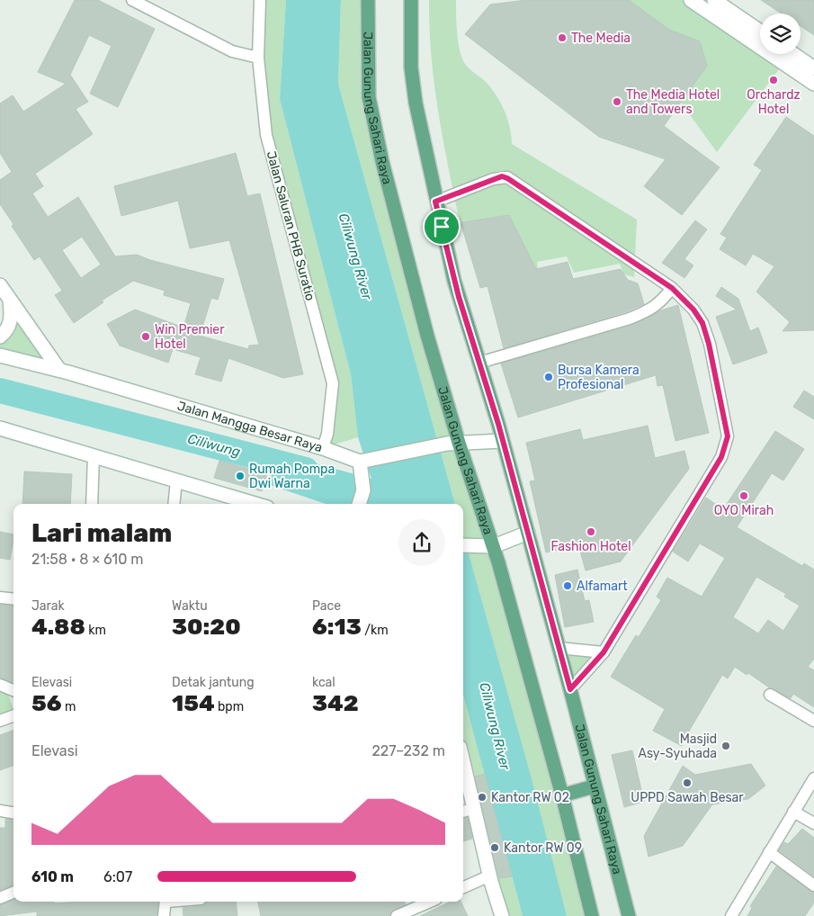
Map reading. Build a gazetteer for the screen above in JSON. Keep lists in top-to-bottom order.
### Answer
{
  "streets": {
    "main road": ["Jalan Gunung Sahari Raya", "Jalan Mangga Besar Raya"],
    "street": ["Jalan Saluran PHB Suratio"]
  },
  "crossings": [
    ["Jalan Saluran PHB Suratio", "Jalan Mangga Besar Raya"]
  ],
  "water": ["Ciliwung River", "Ciliwung"],
  "places": [
    "The Media",
    "Orchardz Hotel",
    "The Media Hotel and Towers",
    "Win Premier Hotel",
    "Bursa Kamera Profesional",
    "Rumah Pompa Dwi Warna",
    "OYO Mirah",
    "Fashion Hotel",
    "Alfamart",
    "Masjid Asy-Syuhada",
    "UPPD Sawah Besar",
    "Kantor RW 02",
    "Kantor RW 09"
  ],
  "page": {
    "heading": ["Lari malam", "21:58 · 8 × 610 m"],
    "stats": [
      ["Jarak", "4.88 km"],
      ["Waktu", "30:20"],
      ["Pace", "6:13 /km"],
      ["Elevasi", "56 m"],
      ["Detak jantung", "154 bpm"],
      ["kcal", "342"]
    ],
    "chart": ["Elevasi", "227–232 m"],
    "list": [
      {
        "name": "610 m",
        "note": "6:07"
      }
    ]
  }
}
